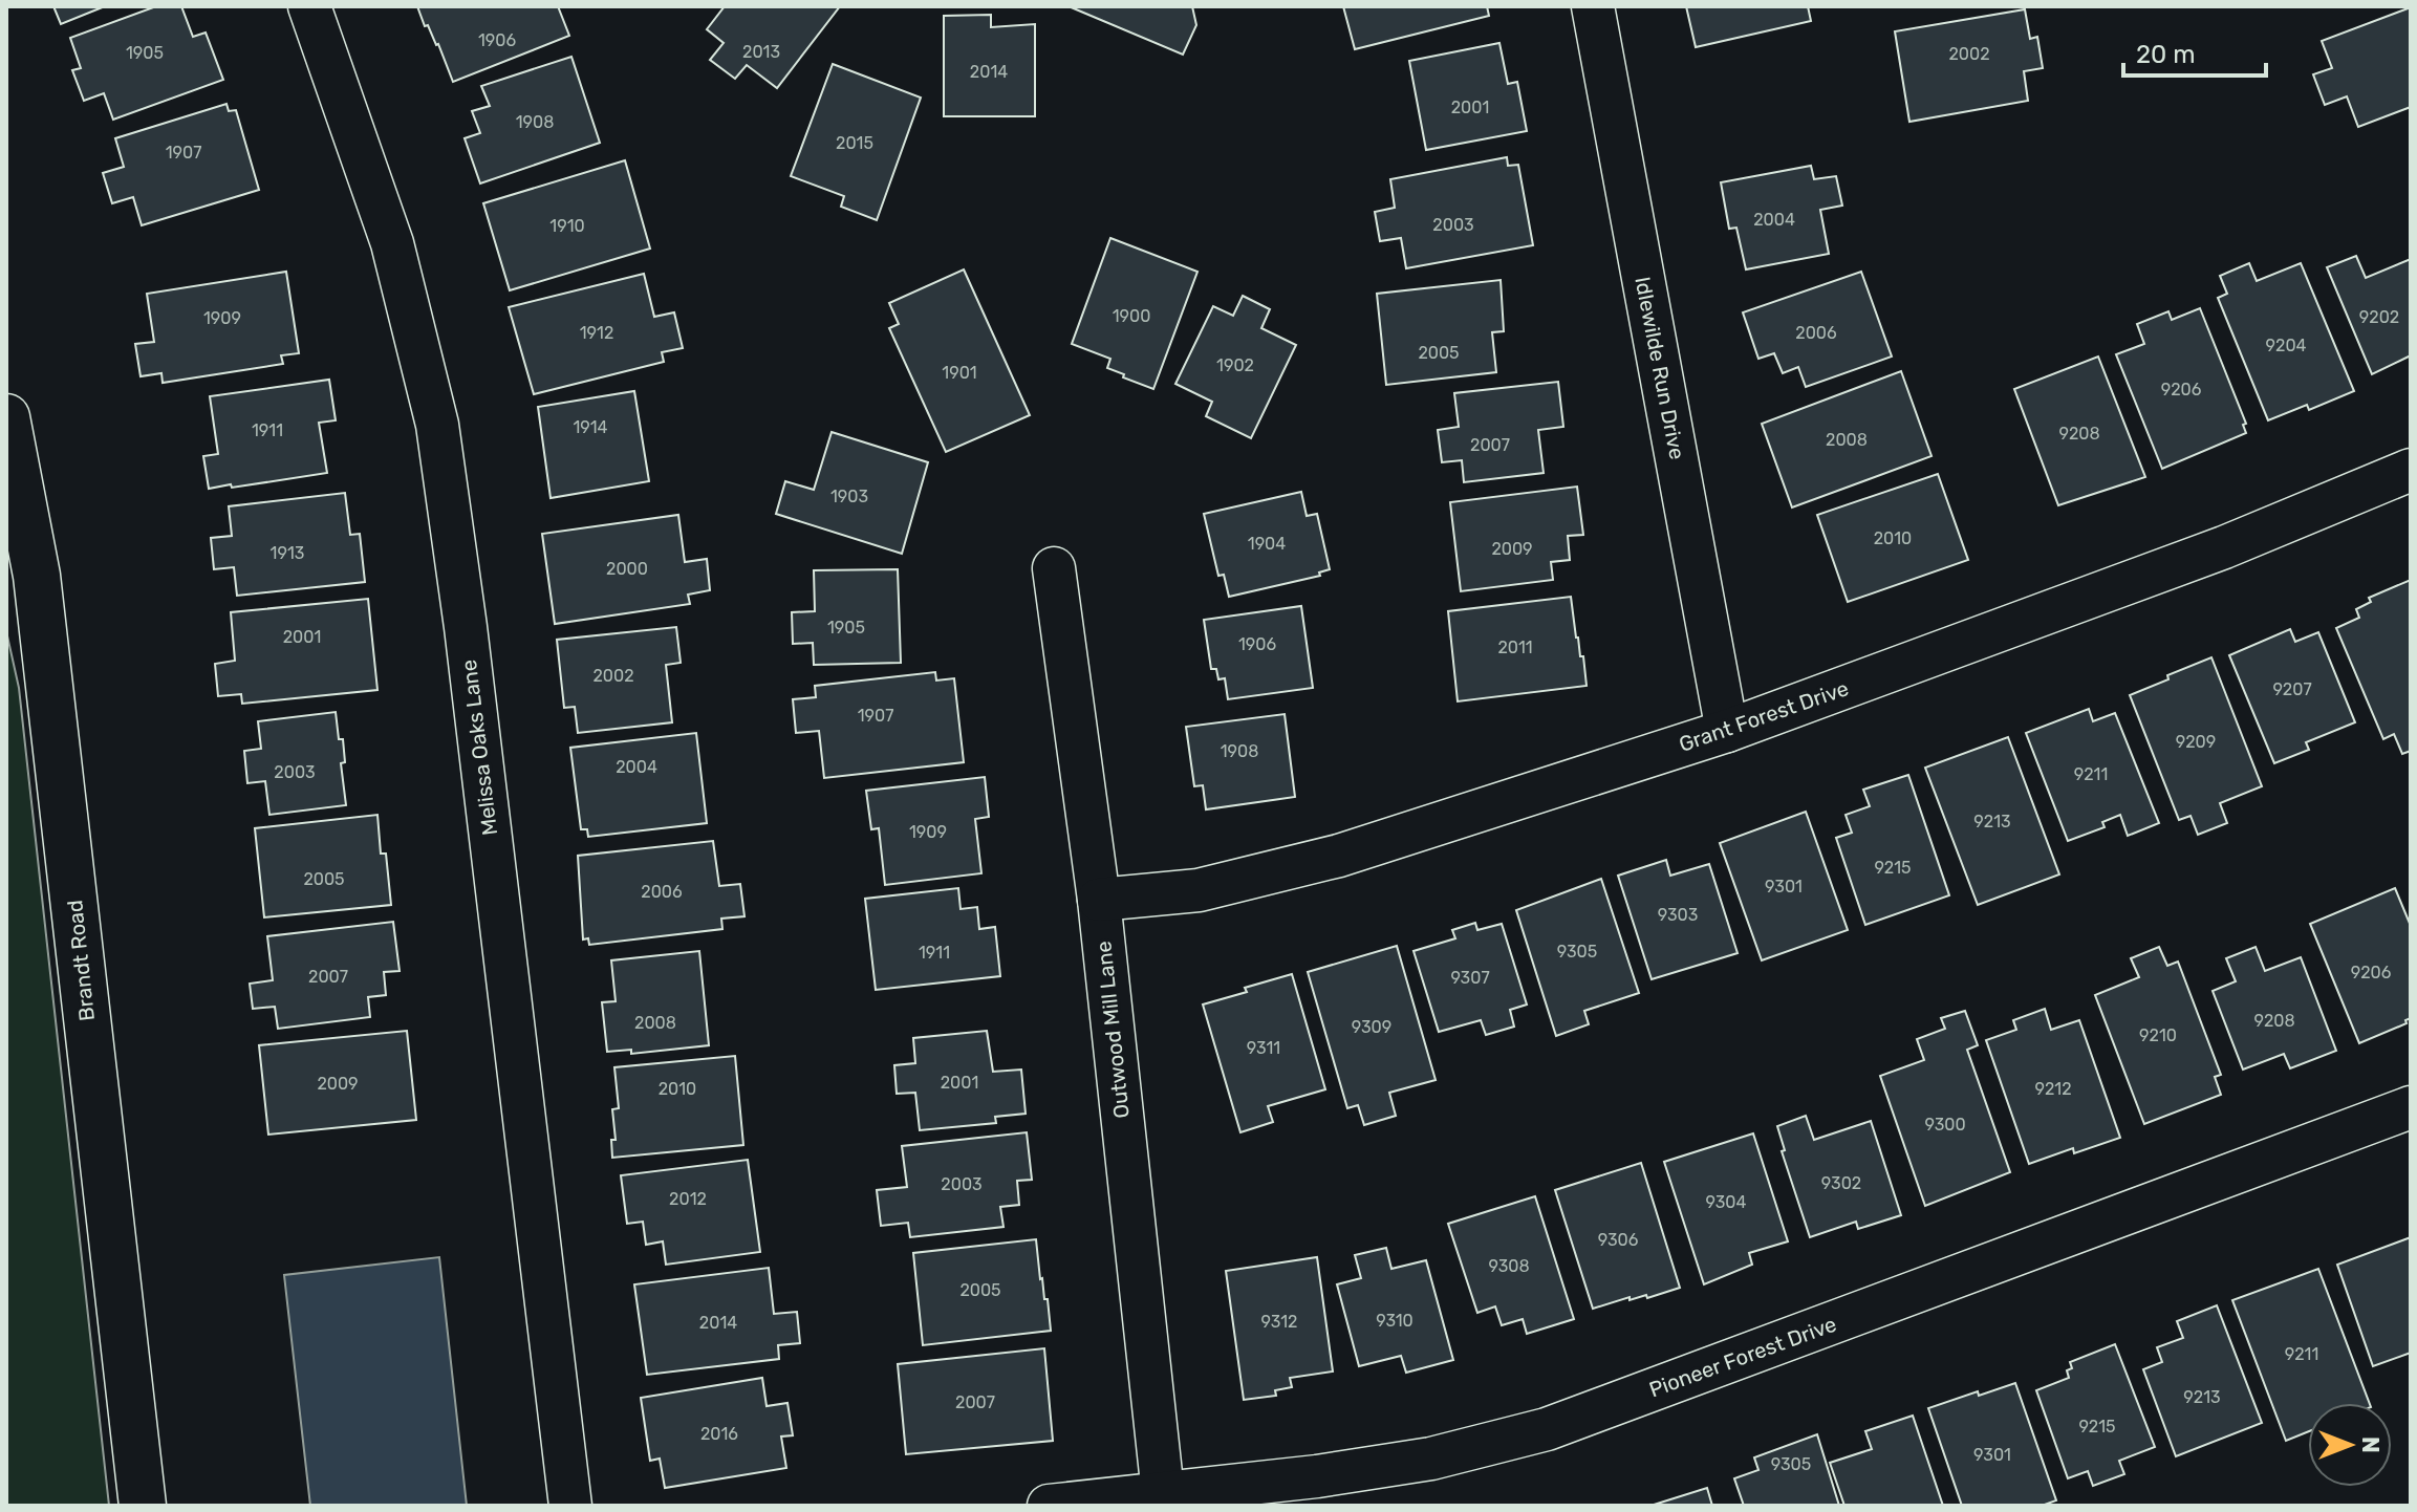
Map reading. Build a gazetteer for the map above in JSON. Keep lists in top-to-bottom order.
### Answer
{
  "streets": {
    "street": [
      "Idlewilde Run Drive",
      "Grant Forest Drive",
      "Melissa Oaks Lane",
      "Brandt Road",
      "Outwood Mill Lane",
      "Pioneer Forest Drive"
    ]
  },
  "crossings": [
    ["Idlewilde Run Drive", "Grant Forest Drive"],
    ["Grant Forest Drive", "Outwood Mill Lane"],
    ["Outwood Mill Lane", "Pioneer Forest Drive"]
  ],
  "house_numbers": [
    "1906",
    "2013",
    "1905",
    "2002",
    "2014",
    "2001",
    "1908",
    "2015",
    "1907",
    "2004",
    "2003",
    "1910",
    "1900",
    "9202",
    "1909",
    "1912",
    "2006",
    "9204",
    "2005",
    "1902",
    "1901",
    "9206",
    "1914",
    "1911",
    "9208",
    "2008",
    "2007",
    "1903",
    "2010",
    "1904",
    "2009",
    "1913",
    "2000",
    "1905",
    "2001",
    "1906",
    "2011",
    "2002",
    "9207",
    "1907",
    "9209",
    "1908",
    "2004",
    "2003",
    "9211",
    "9213",
    "1909",
    "9215",
    "2005",
    "9301",
    "2006",
    "9303",
    "9305",
    "1911",
    "9206",
    "2007",
    "9307",
    "9208",
    "2008",
    "9309",
    "9210",
    "9311",
    "2001",
    "2009",
    "2010",
    "9212",
    "9300",
    "9302",
    "2003",
    "2012",
    "9304",
    "9306",
    "9308",
    "2005",
    "9310",
    "9312",
    "2014",
    "9211",
    "9213",
    "2007",
    "9215",
    "2016",
    "9301",
    "9305"
  ],
  "scale_bar": "20 m",
  "north": "right"
}
